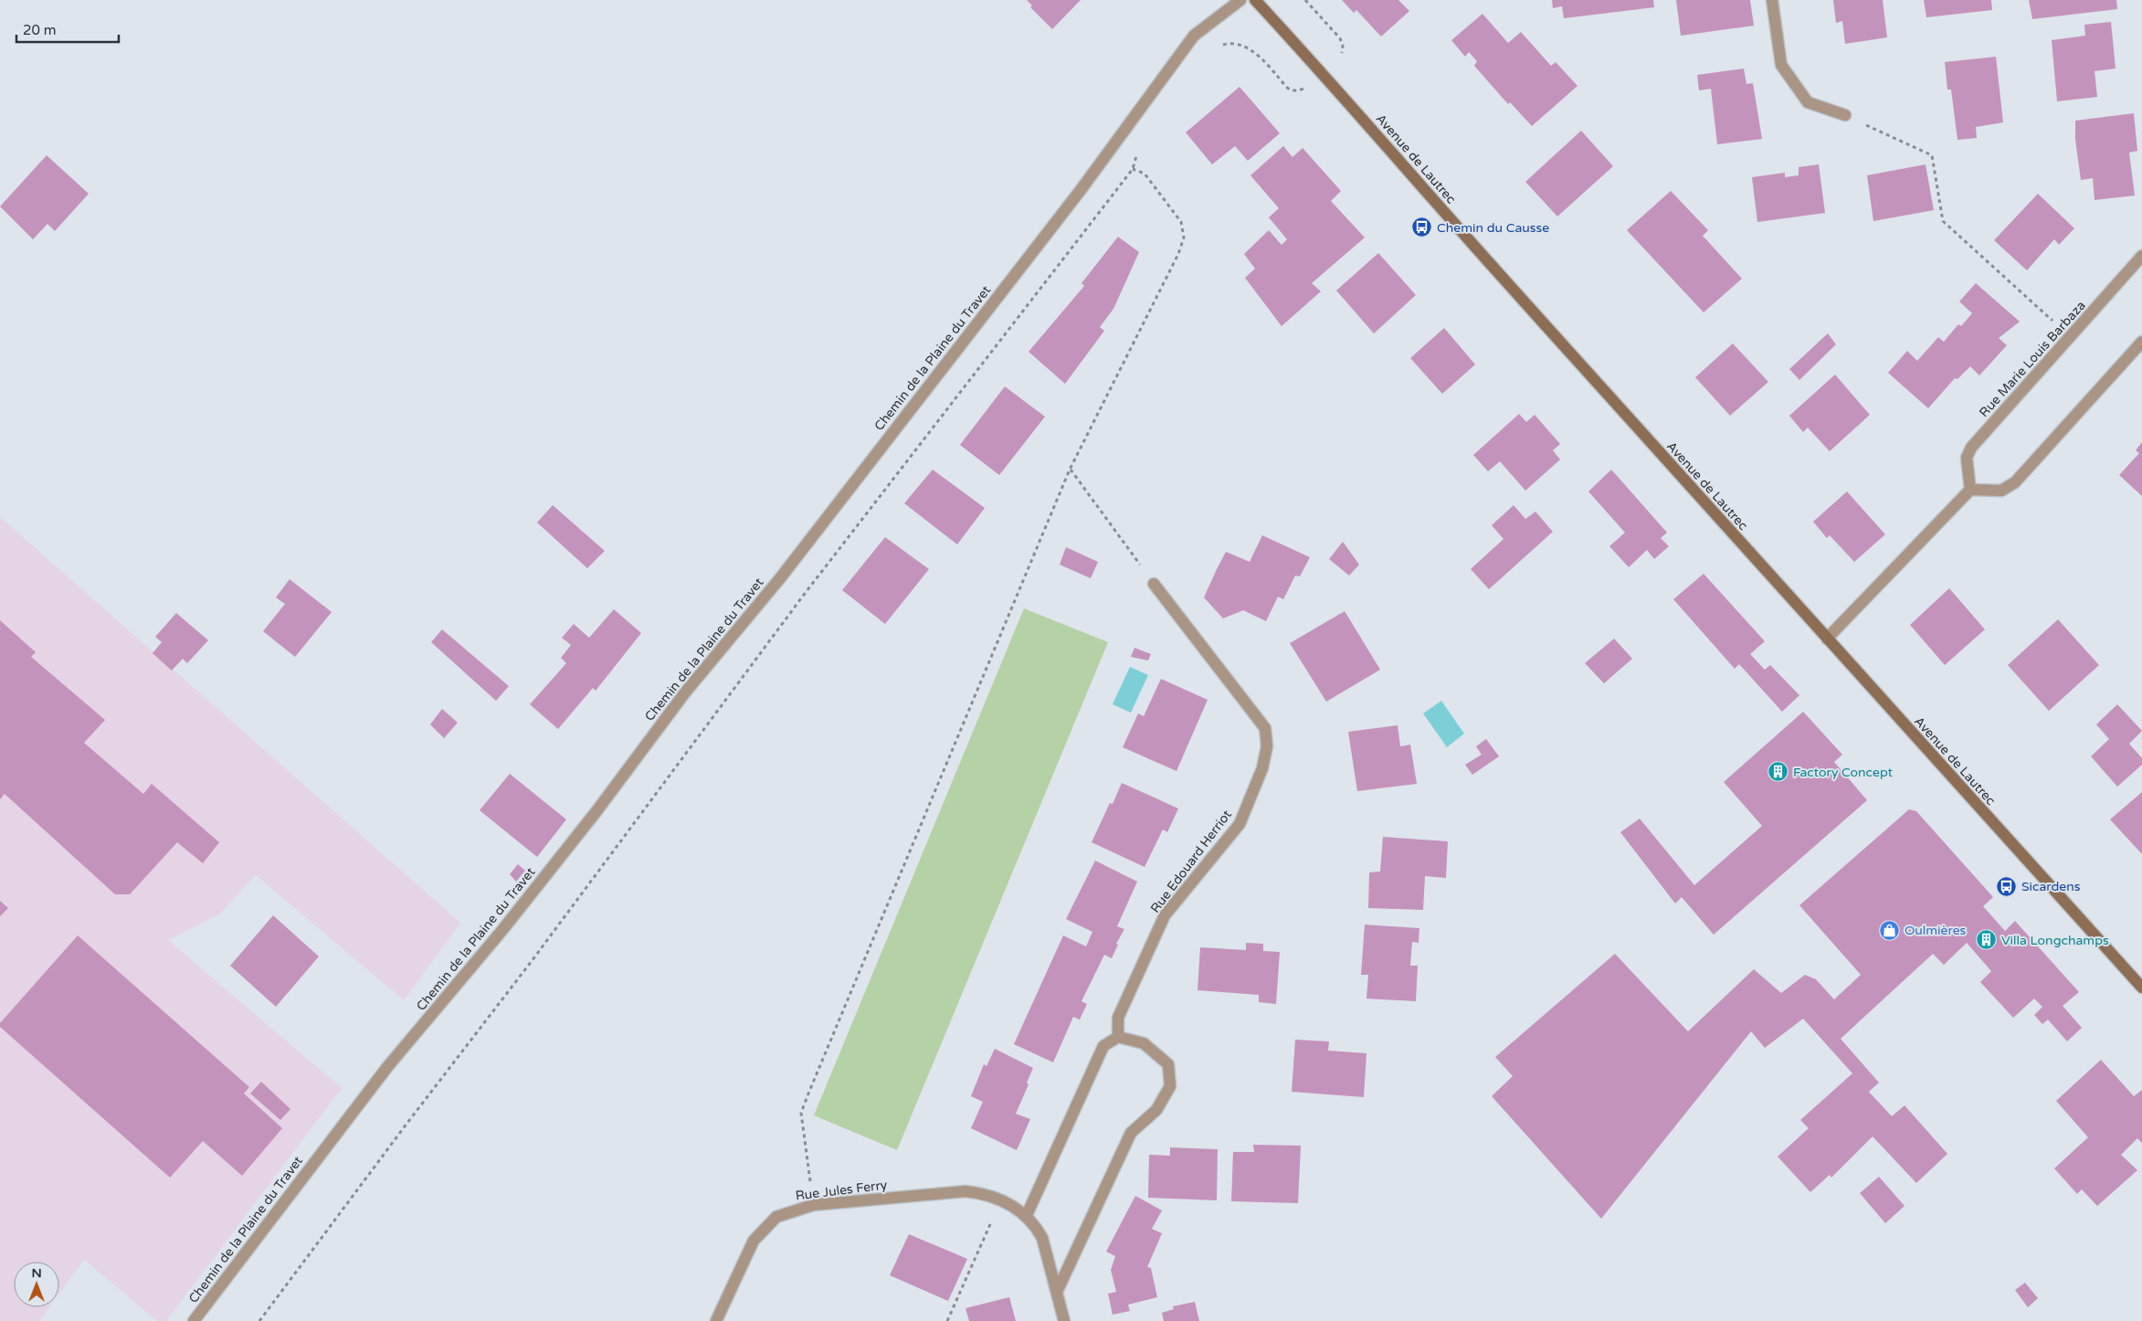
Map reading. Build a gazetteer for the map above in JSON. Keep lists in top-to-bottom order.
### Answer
{
  "streets": {
    "main road": ["Avenue de Lautrec"],
    "street": [
      "Chemin de la Plaine du Travet",
      "Rue Marie Louis Barbaza",
      "Rue Edouard Herriot",
      "Rue Jules Ferry"
    ]
  },
  "places": {
    "bus stop": ["Chemin du Causse", "Sicardens"],
    "building": ["Factory Concept", "Villa Longchamps"],
    "shop": ["Oulmières"]
  },
  "scale_bar": "20 m",
  "north": "top"
}
